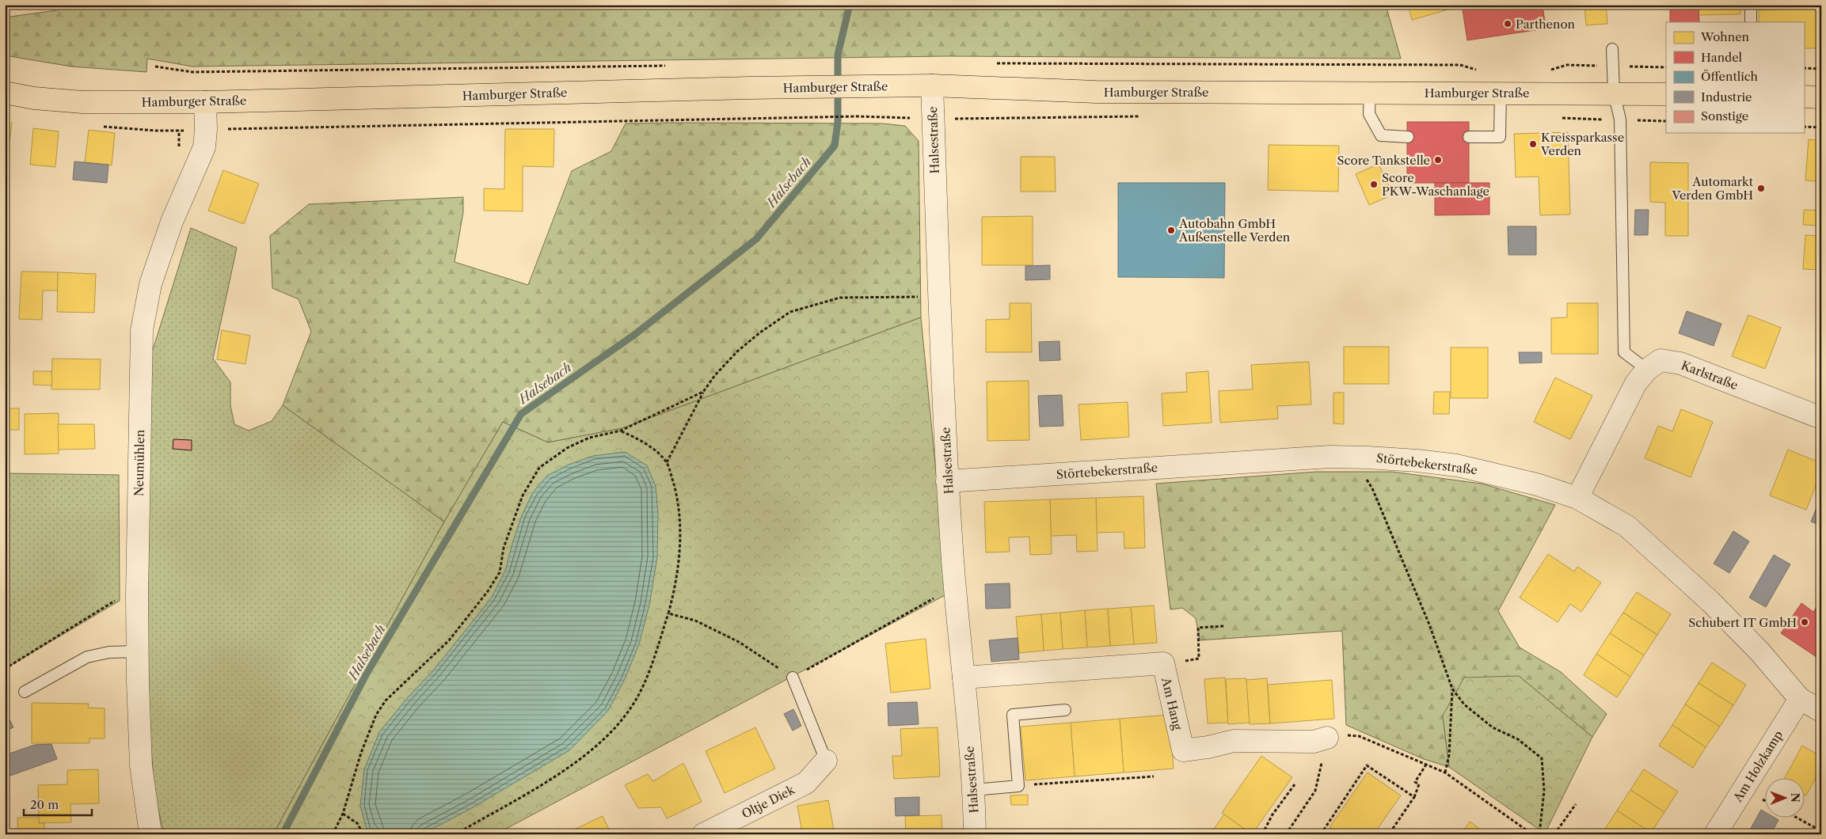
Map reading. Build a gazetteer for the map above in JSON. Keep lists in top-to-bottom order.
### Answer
{
  "streets": {
    "main road": ["Hamburger Straße"],
    "street": [
      "Halsestraße",
      "Karlstraße",
      "Neumühlen",
      "Störtebekerstraße",
      "Am Hang",
      "Am Holzkamp",
      "Oltje Diek"
    ]
  },
  "crossings": [
    ["Hamburger Straße", "Halsestraße"],
    ["Hamburger Straße", "Neumühlen"],
    ["Halsestraße", "Störtebekerstraße"],
    ["Halsestraße", "Am Hang"],
    ["Karlstraße", "Störtebekerstraße"],
    ["Störtebekerstraße", "Am Holzkamp"]
  ],
  "water": ["Halsebach"],
  "places": [
    "Parthenon",
    "Kreissparkasse Verden",
    "Score Tankstelle",
    "Score PKW-Waschanlage",
    "Automarkt Verden GmbH",
    "Autobahn GmbH Außenstelle Verden",
    "Schubert IT GmbH"
  ],
  "legend": [
    "Wohnen",
    "Handel",
    "Öffentlich",
    "Industrie",
    "Sonstige"
  ],
  "scale_bar": "20 m",
  "north": "right"
}
